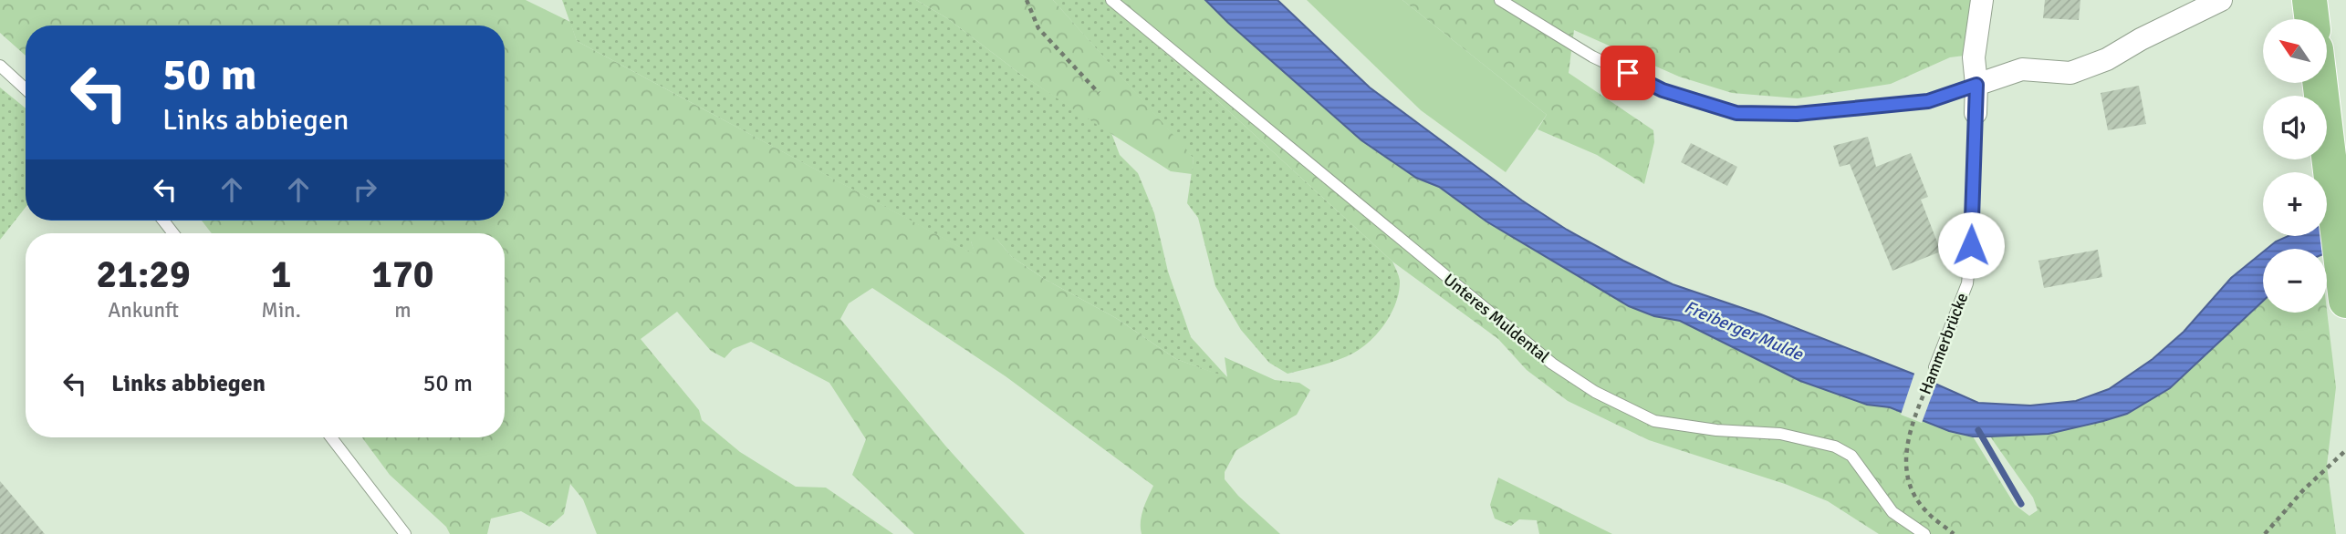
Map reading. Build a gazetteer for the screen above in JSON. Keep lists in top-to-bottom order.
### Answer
{
  "streets": {
    "lane": ["Unteres Muldental", "Hammerbrücke"]
  },
  "water": ["Freiberger Mulde"],
  "north": "top left",
  "page": {
    "map_buttons": ["+", "−"],
    "turn": ["50 m", "Links abbiegen"],
    "eta": [
      "21:29",
      "Ankunft",
      "1",
      "Min.",
      "170",
      "m"
    ],
    "list": [
      {
        "name": "Links abbiegen",
        "value": "50 m"
      }
    ]
  }
}
